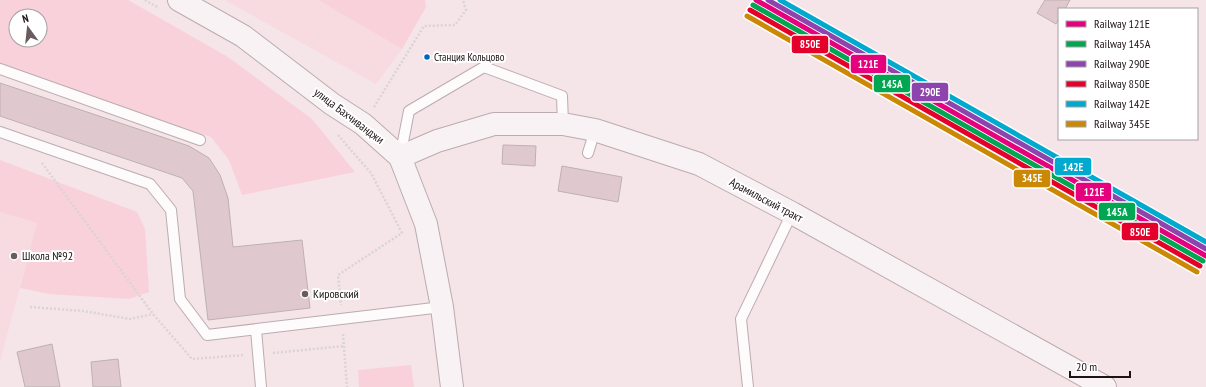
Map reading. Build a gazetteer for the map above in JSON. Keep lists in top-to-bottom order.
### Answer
{
  "streets": {
    "main road": ["улица Бахчиванджи", "Арамильский тракт"]
  },
  "crossings": [
    ["улица Бахчиванджи", "Арамильский тракт"]
  ],
  "places": ["Станция Кольцово", "Школа №92", "Кировский"],
  "lines": [
    "rail line 121Е",
    "rail line 290Е",
    "rail line 142Е",
    "rail line 145А",
    "rail line 850Е",
    "rail line 345Е"
  ],
  "legend": [
    "Railway 121Е",
    "Railway 145А",
    "Railway 290Е",
    "Railway 850Е",
    "Railway 142Е",
    "Railway 345Е"
  ],
  "scale_bar": "20 m",
  "north": "top"
}
